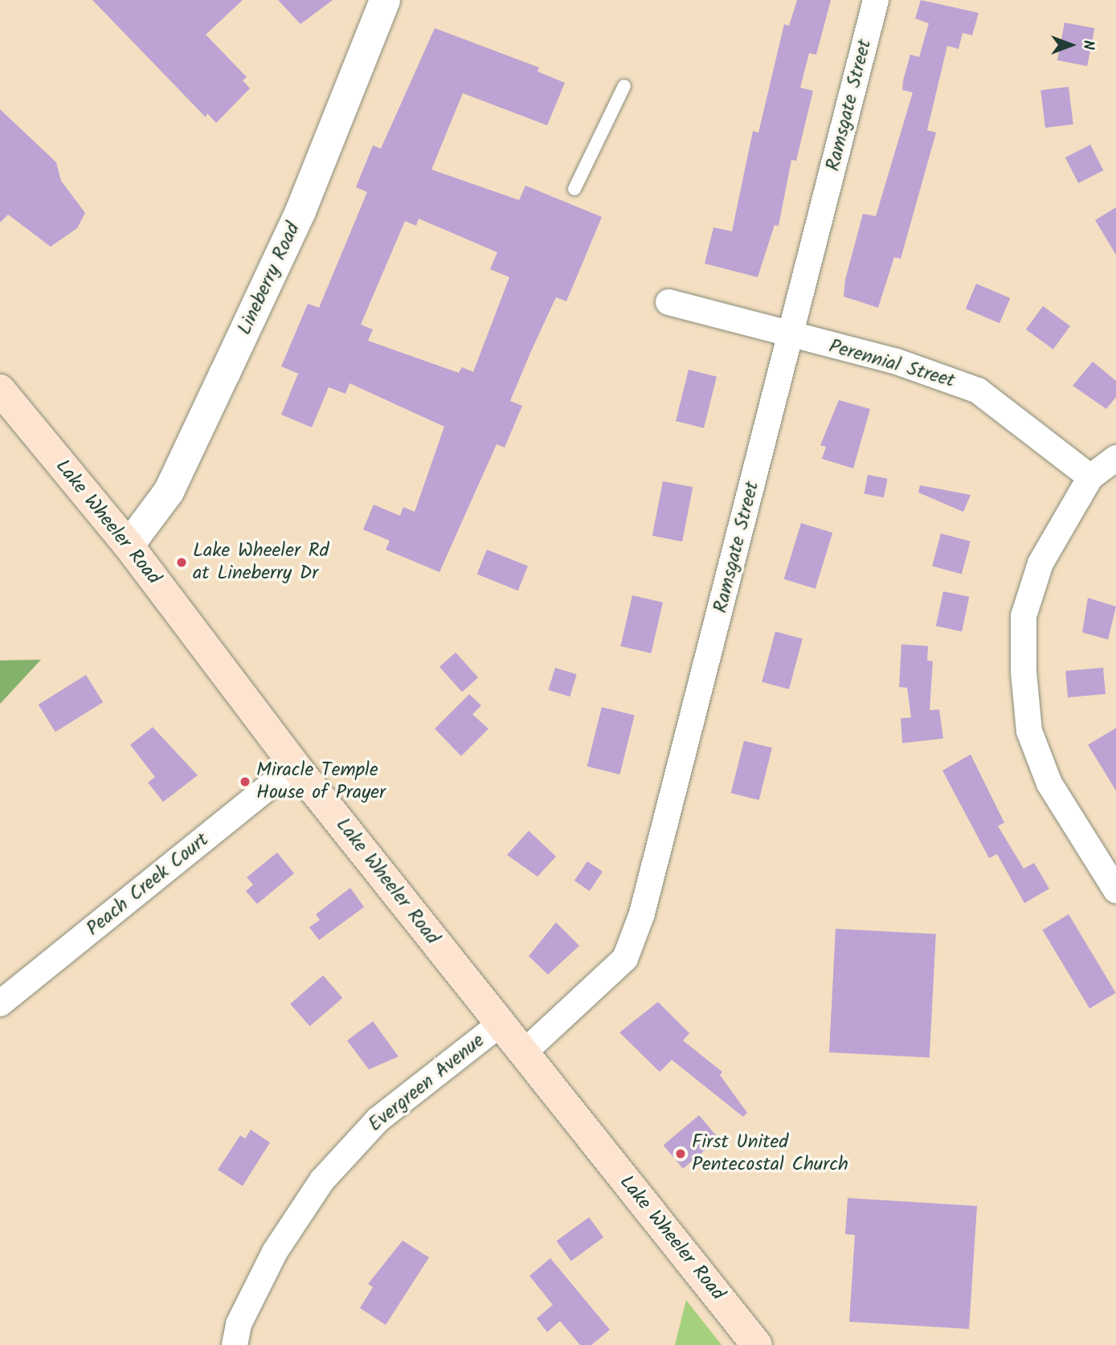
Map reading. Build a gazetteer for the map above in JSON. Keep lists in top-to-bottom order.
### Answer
{
  "streets": {
    "main road": ["Lake Wheeler Road"],
    "street": [
      "Ramsgate Street",
      "Lineberry Road",
      "Perennial Street",
      "Peach Creek Court",
      "Evergreen Avenue"
    ]
  },
  "crossings": [
    ["Ramsgate Street", "Perennial Street"],
    ["Ramsgate Street", "Lake Wheeler Road"],
    ["Lineberry Road", "Lake Wheeler Road"],
    ["Lake Wheeler Road", "Peach Creek Court"],
    ["Lake Wheeler Road", "Evergreen Avenue"]
  ],
  "places": ["Lake Wheeler Rd at Lineberry Dr", "Miracle Temple House of Prayer", "First United Pentecostal Church"],
  "north": "right"
}
